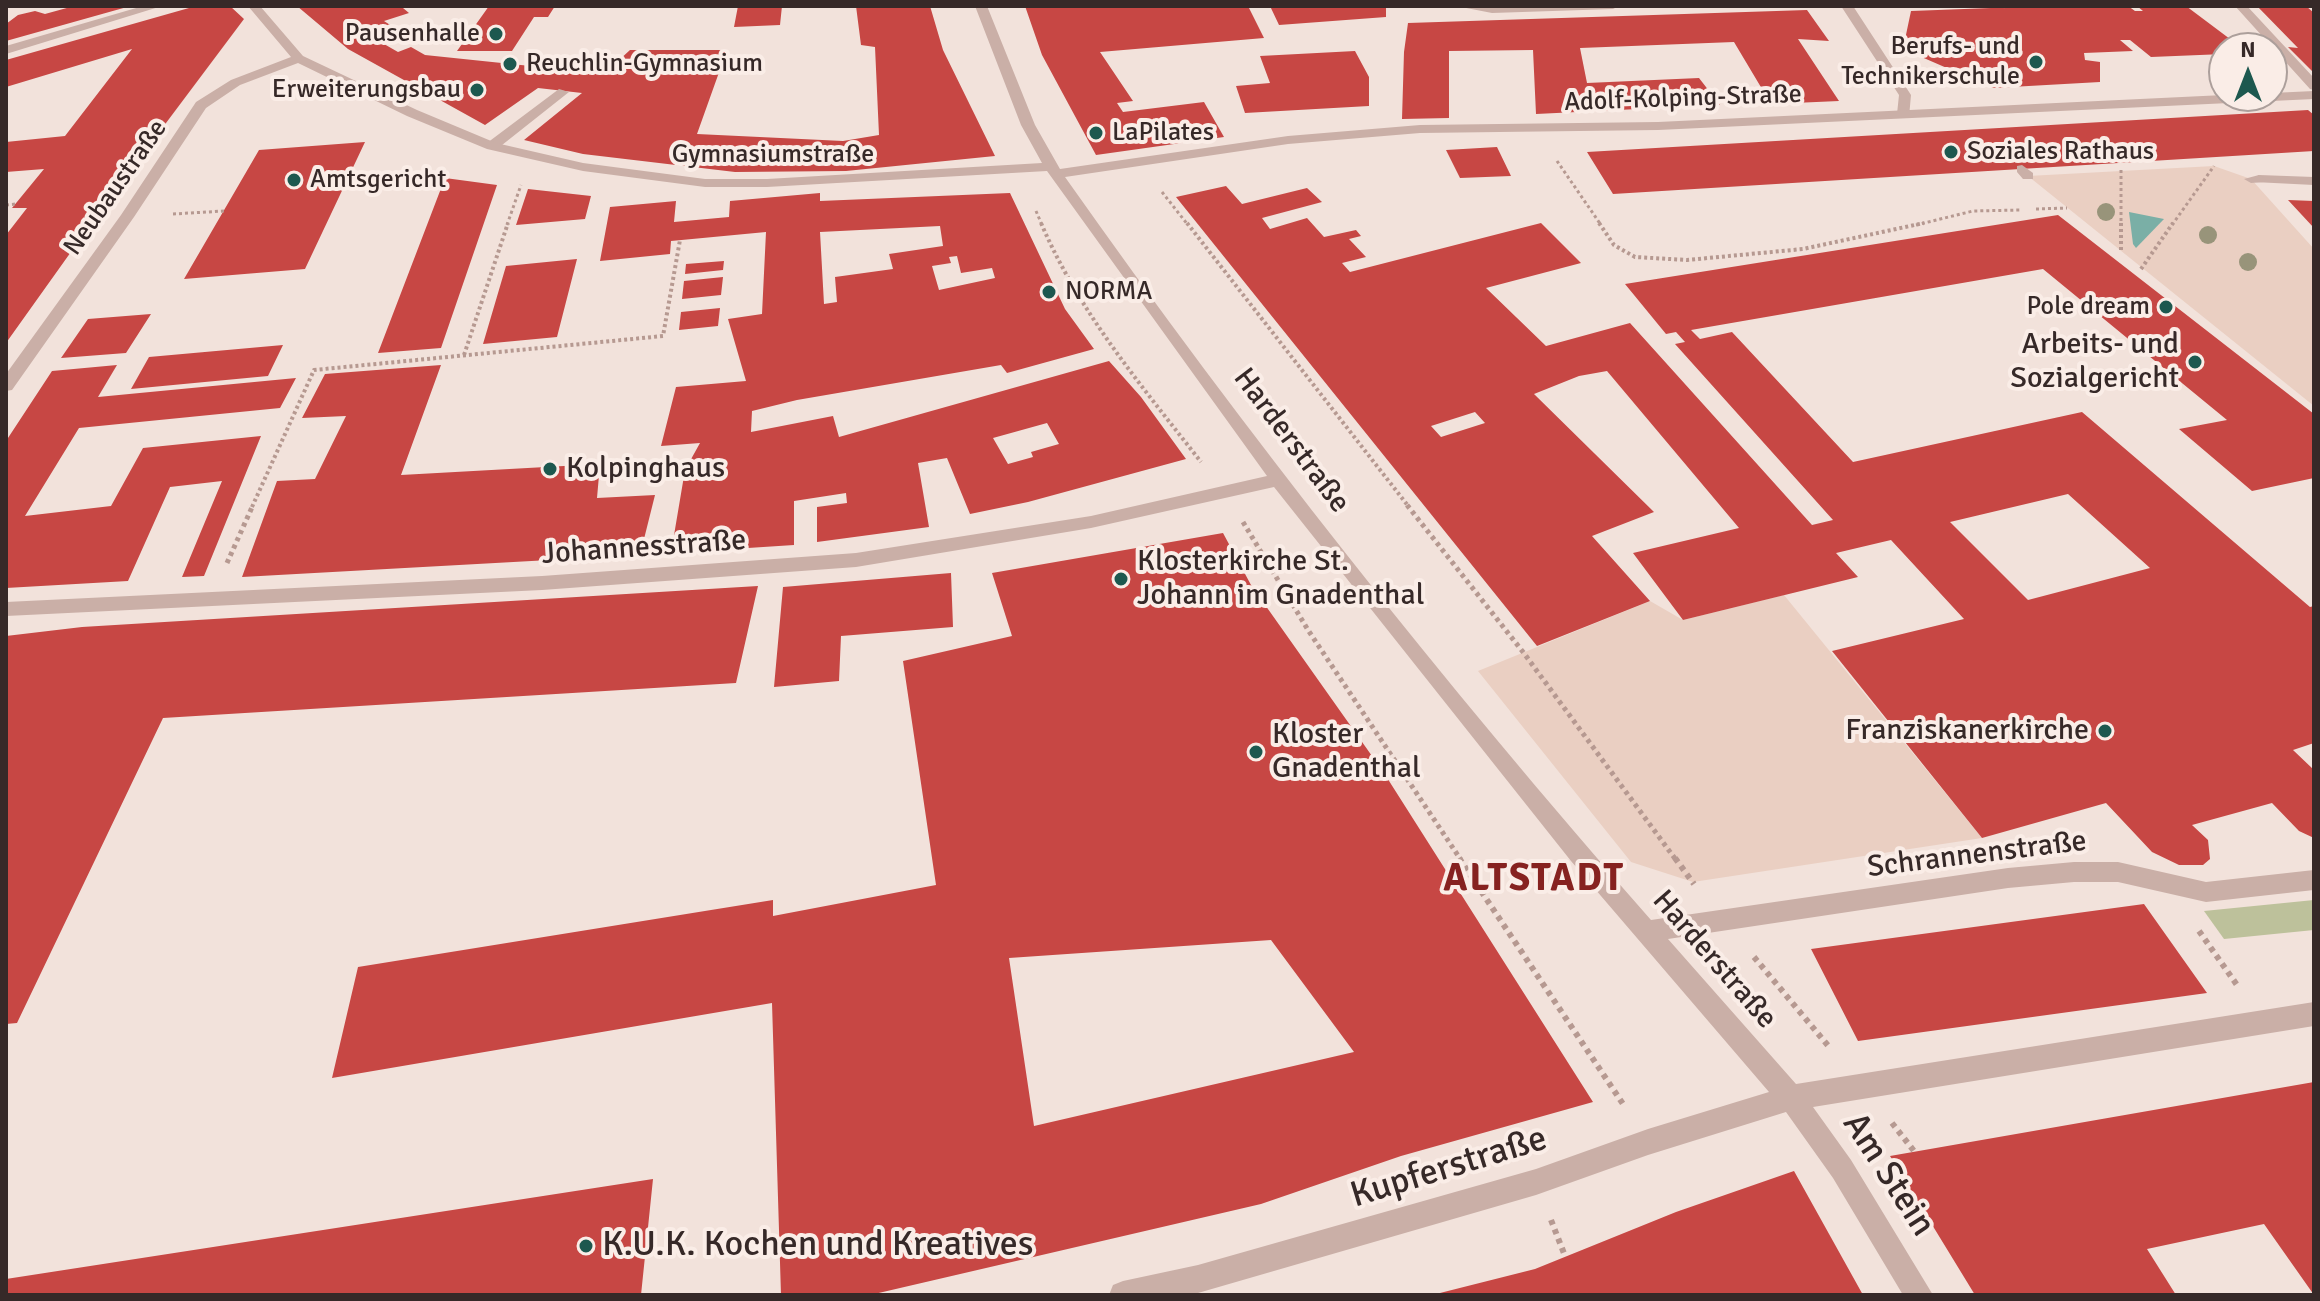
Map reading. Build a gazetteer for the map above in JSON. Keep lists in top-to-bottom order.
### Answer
{
  "streets": {
    "street": [
      "Adolf-Kolping-Straße",
      "Gymnasiumstraße",
      "Neubaustraße",
      "Harderstraße",
      "Johannesstraße",
      "Schrannenstraße",
      "Kupferstraße",
      "Am Stein"
    ]
  },
  "crossings": [
    ["Adolf-Kolping-Straße", "Gymnasiumstraße"],
    ["Adolf-Kolping-Straße", "Harderstraße"],
    ["Gymnasiumstraße", "Neubaustraße"],
    ["Gymnasiumstraße", "Harderstraße"],
    ["Harderstraße", "Johannesstraße"],
    ["Harderstraße", "Schrannenstraße"],
    ["Harderstraße", "Kupferstraße"],
    ["Harderstraße", "Am Stein"],
    ["Kupferstraße", "Am Stein"]
  ],
  "districts": ["ALTSTADT"],
  "places": [
    "Pausenhalle",
    "Berufs- und Technikerschule",
    "Reuchlin-Gymnasium",
    "Erweiterungsbau",
    "LaPilates",
    "Soziales Rathaus",
    "Amtsgericht",
    "NORMA",
    "Pole dream",
    "Arbeits- und Sozialgericht",
    "Kolpinghaus",
    "Klosterkirche St. Johann im Gnadenthal",
    "Franziskanerkirche",
    "Kloster Gnadenthal",
    "K.U.K. Kochen und Kreatives"
  ],
  "north": "top"
}
